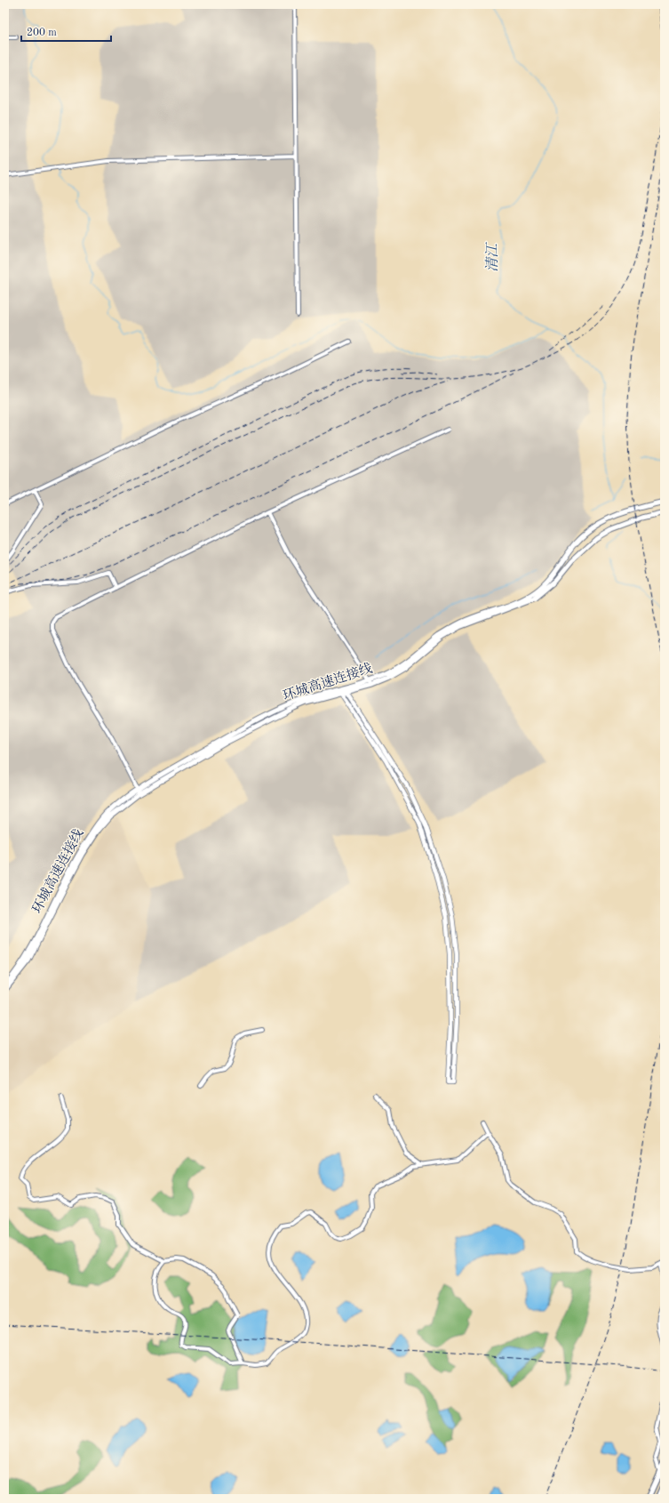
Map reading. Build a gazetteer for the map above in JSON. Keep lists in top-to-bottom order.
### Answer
{
  "streets": {
    "main road": ["环城高速连接线"]
  },
  "water": ["清江"],
  "scale_bar": "200 m"
}
